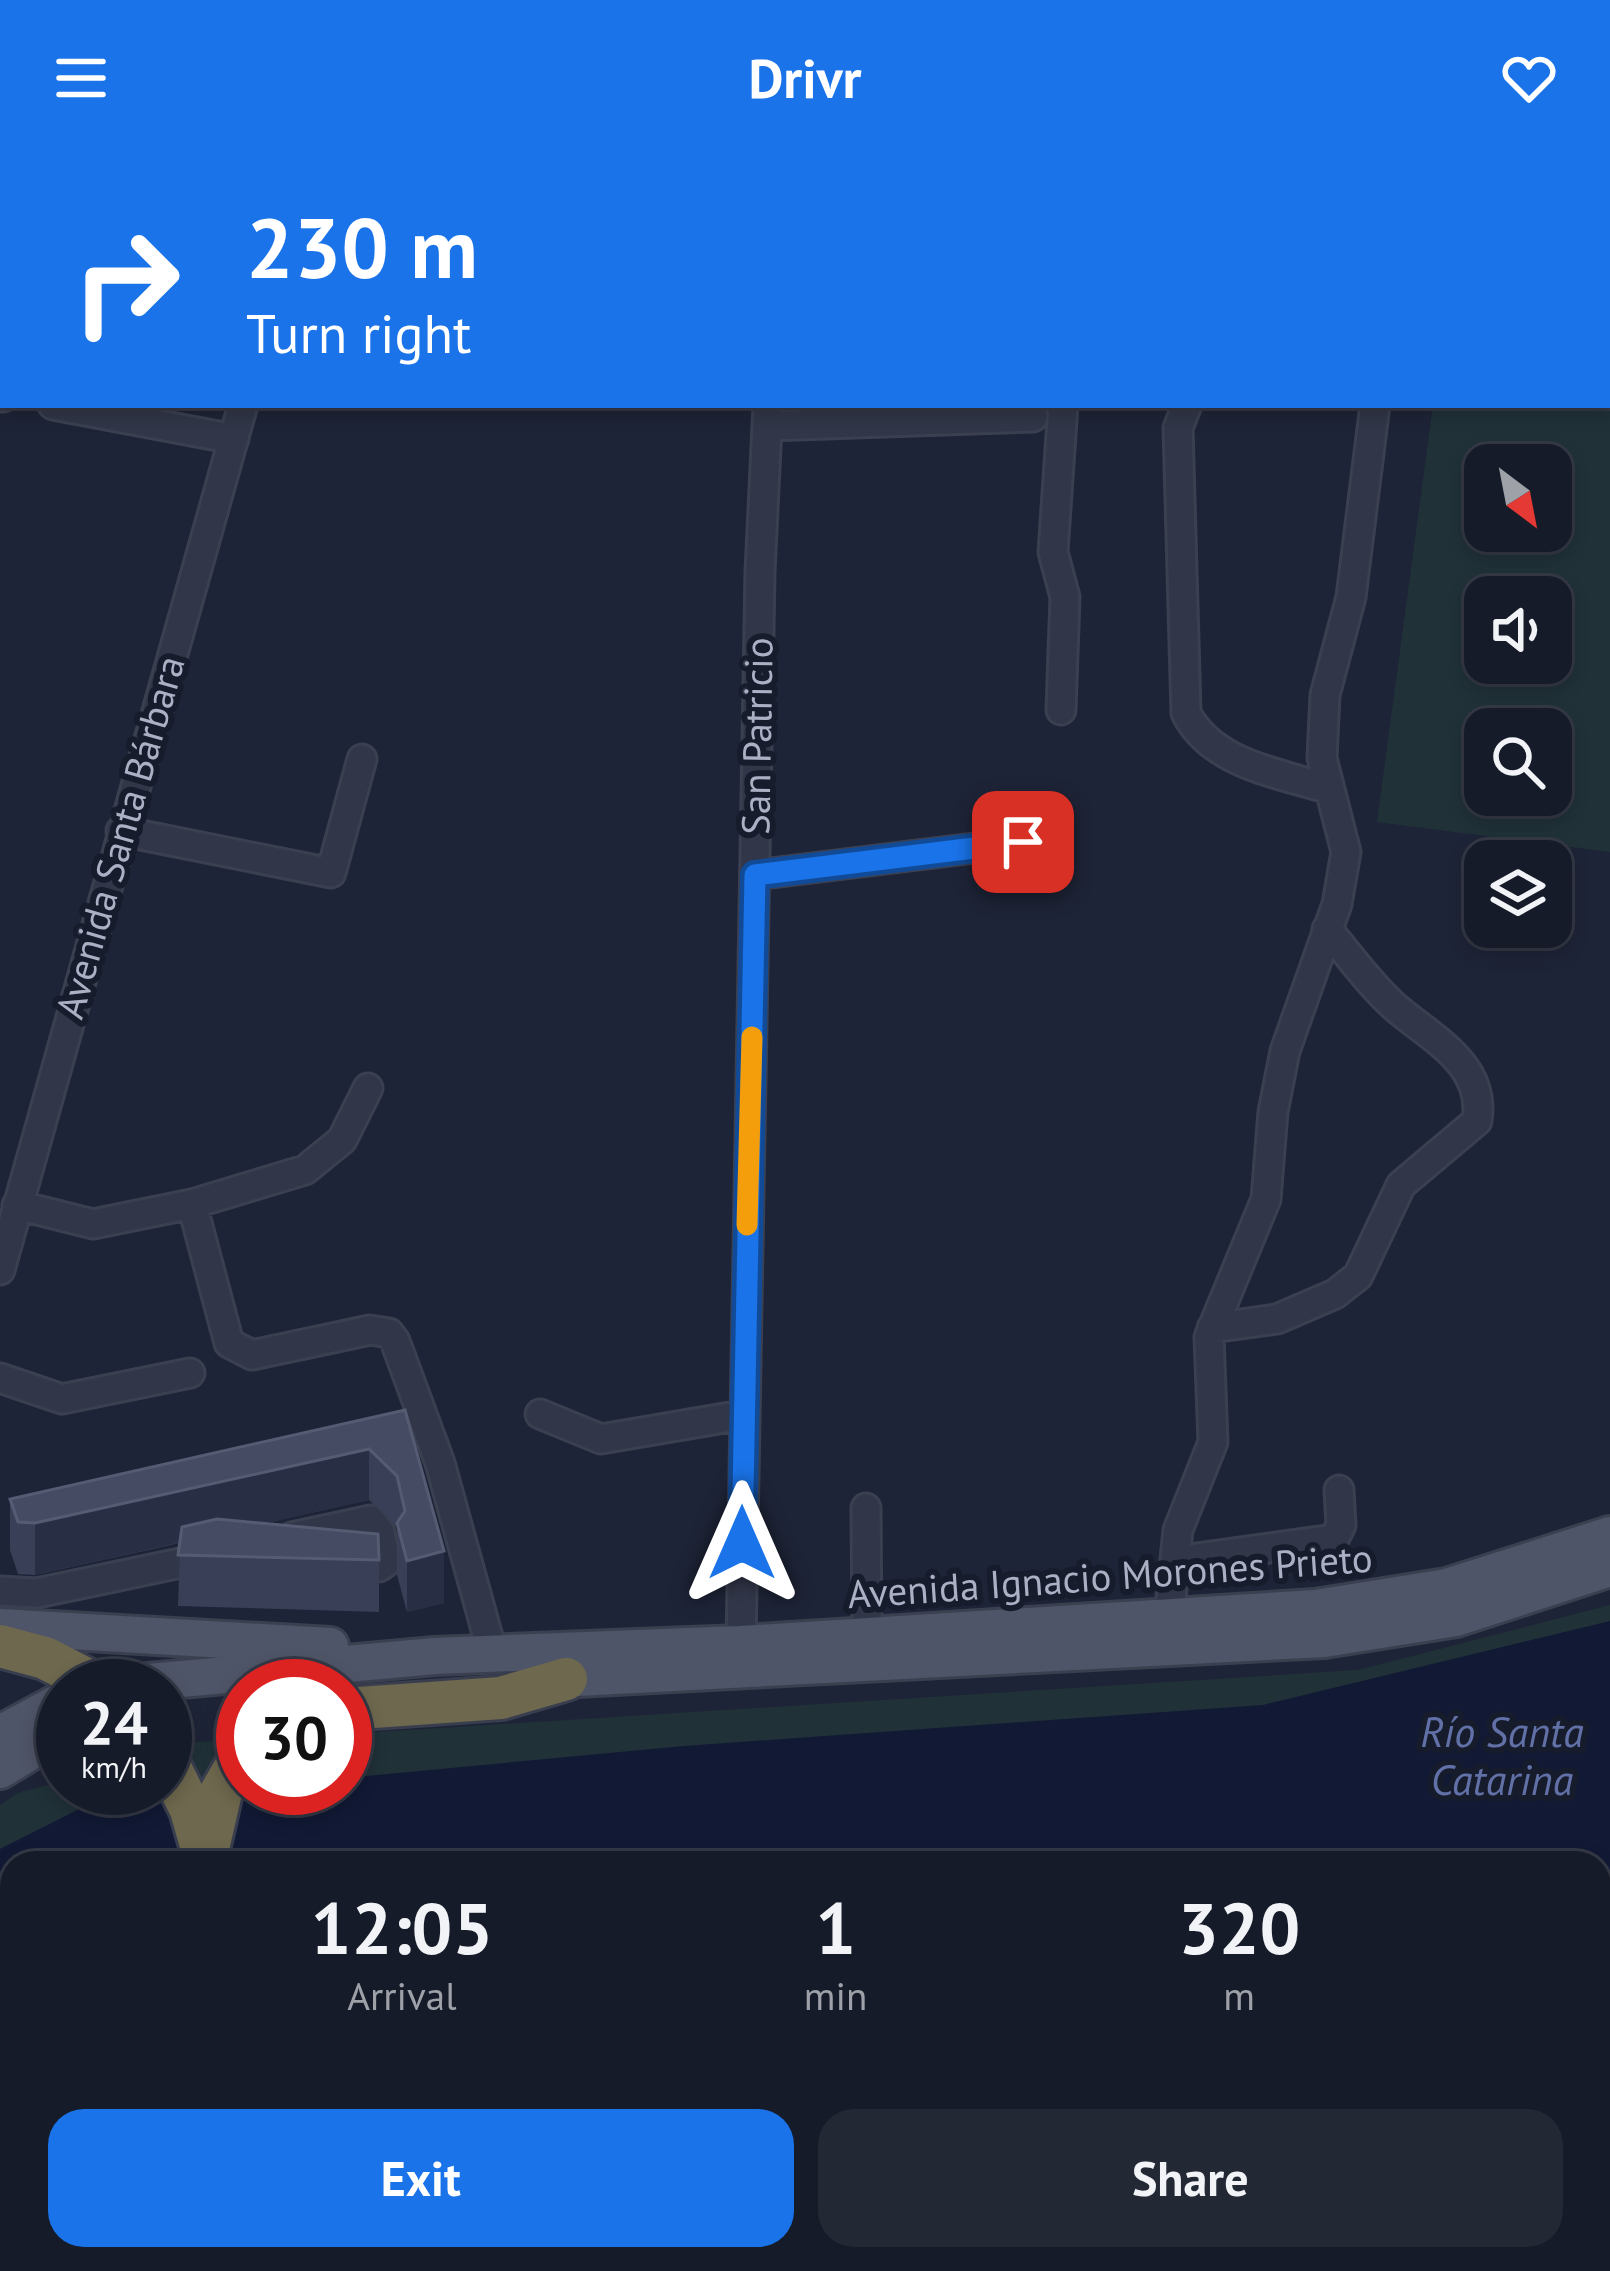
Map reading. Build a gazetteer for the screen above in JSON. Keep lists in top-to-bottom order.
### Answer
{
  "streets": {
    "main road": ["Avenida Ignacio Morones Prieto"],
    "street": ["San Patricio", "Avenida Santa Bárbara"]
  },
  "crossings": [
    ["San Patricio", "Avenida Ignacio Morones Prieto"]
  ],
  "water": ["Río Santa Catarina"],
  "north": "bottom right",
  "page": {
    "header": "Drivr",
    "turn": ["230 m", "Turn right"],
    "speed": "24 km/h",
    "limit": "30",
    "eta": [
      "12:05",
      "Arrival",
      "1",
      "min",
      "320",
      "m"
    ],
    "buttons": ["Exit", "Share"]
  }
}
